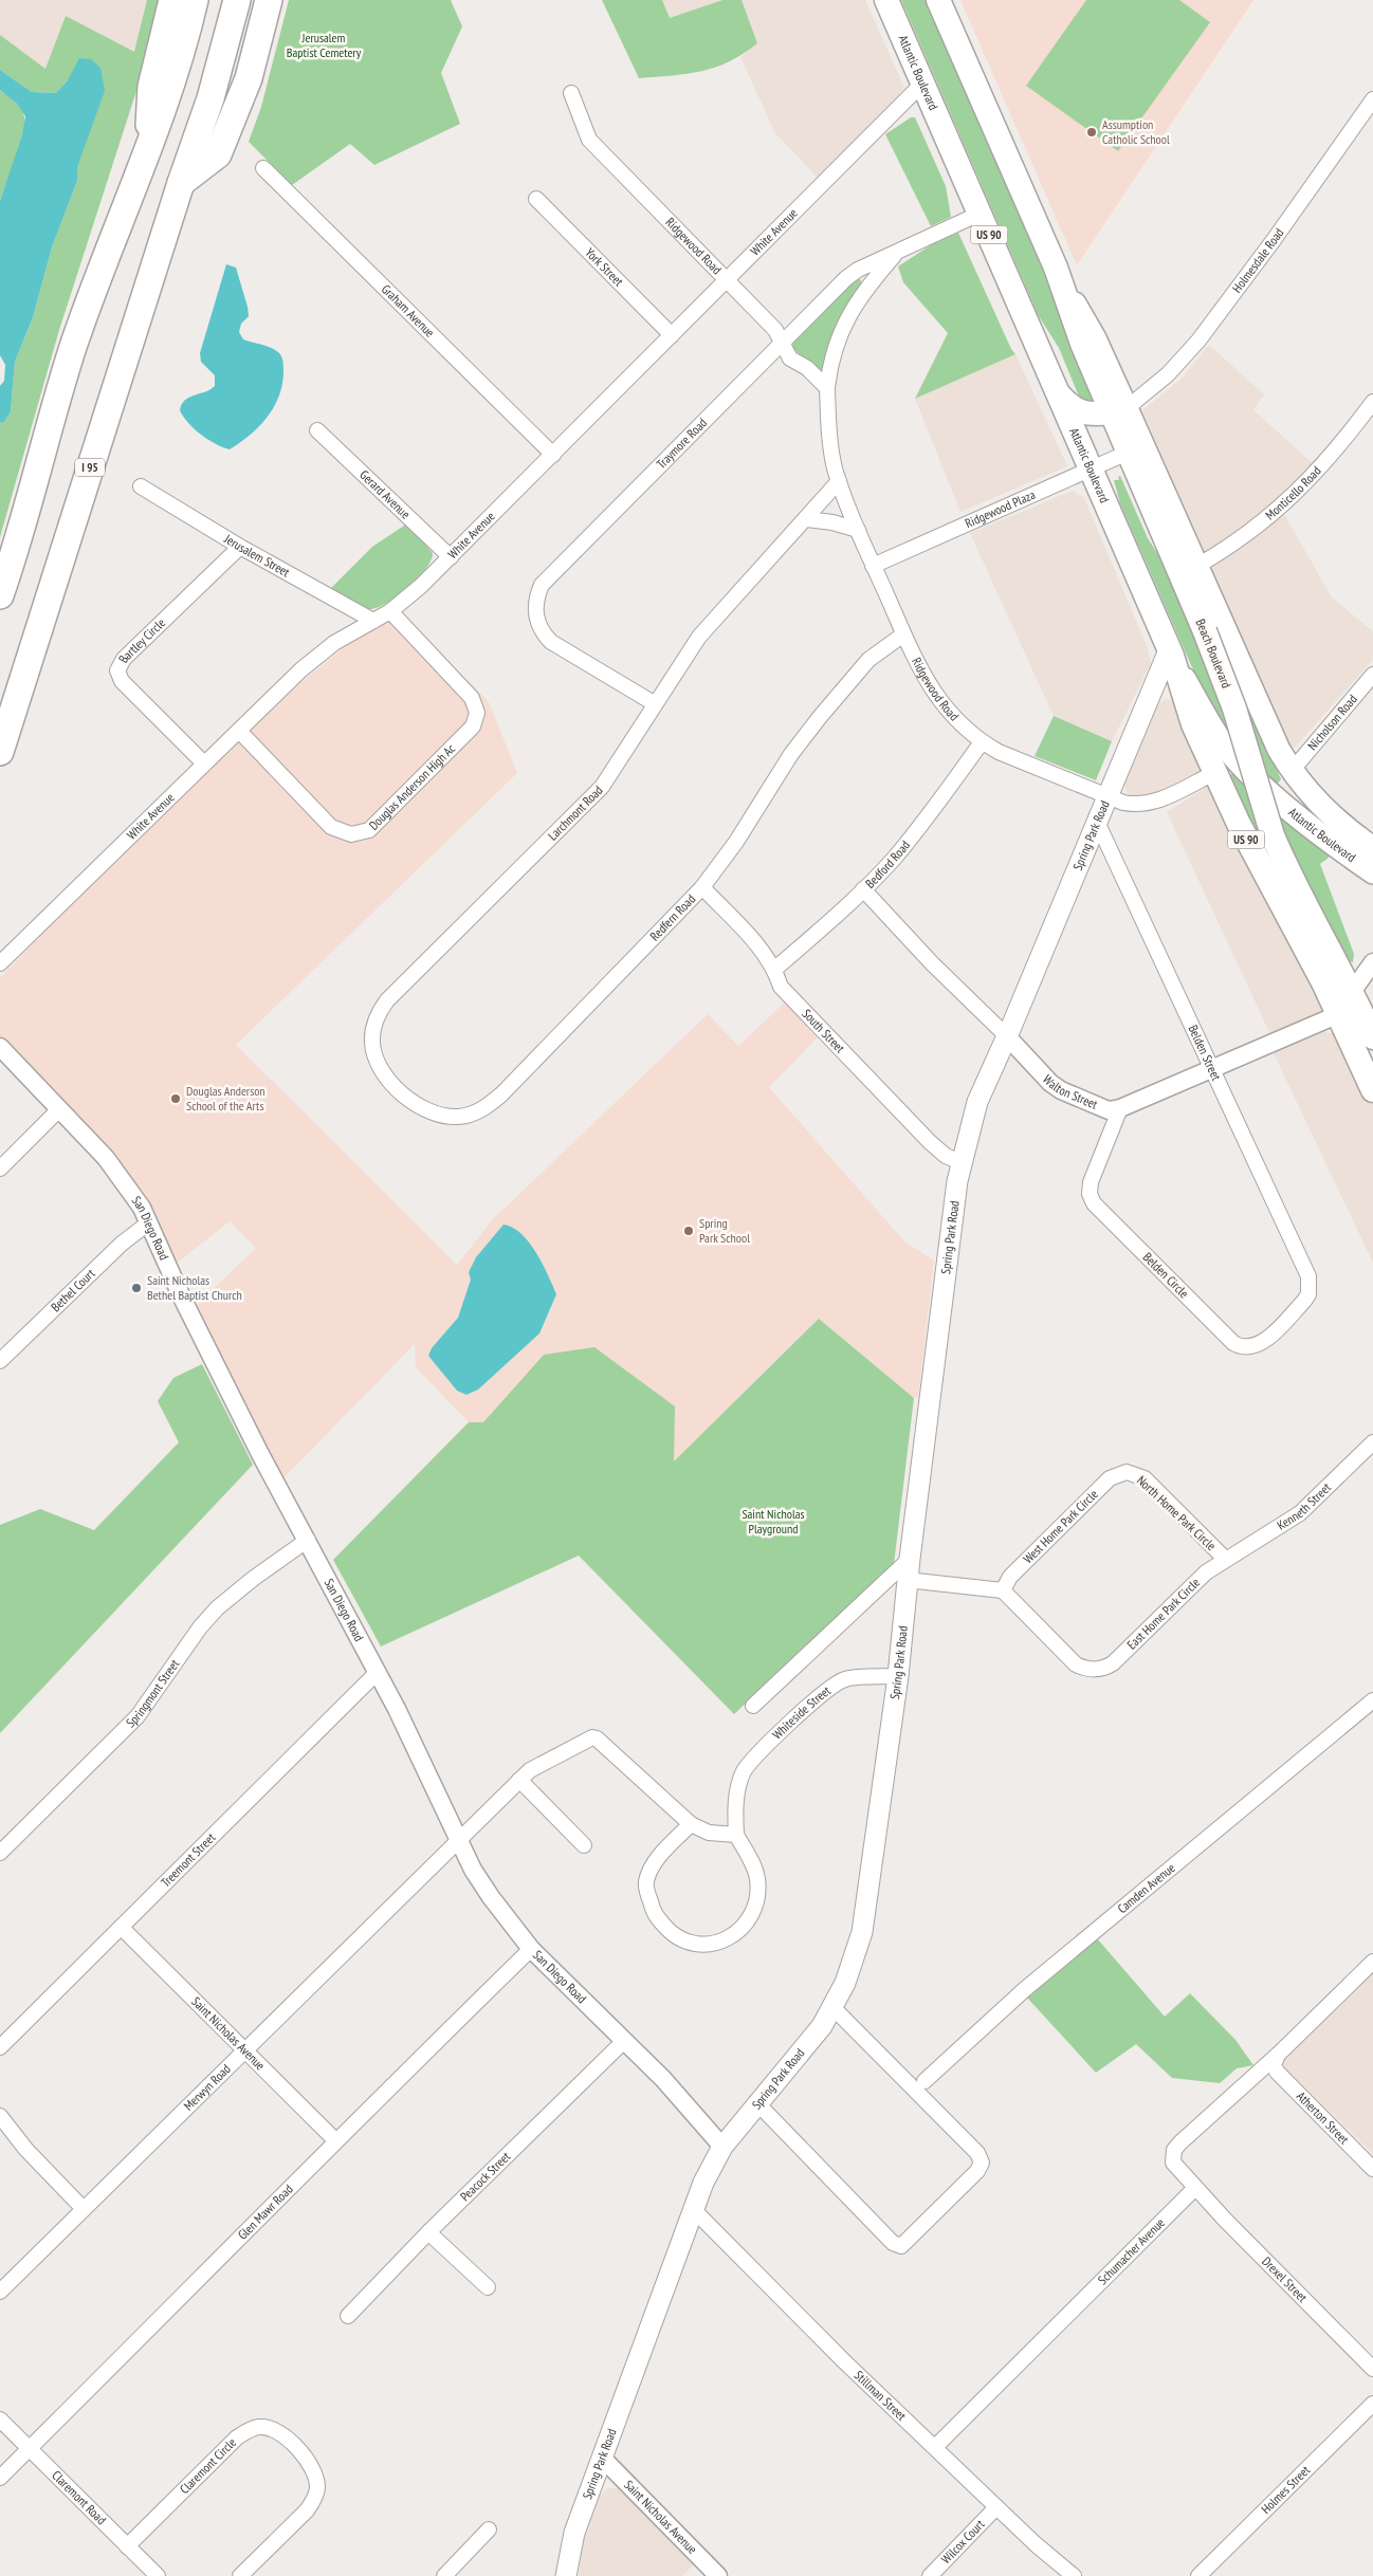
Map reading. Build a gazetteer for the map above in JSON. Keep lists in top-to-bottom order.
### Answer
{
  "streets": {
    "highway": [
      "Atlantic Boulevard",
      "US 90",
      "I 95",
      "Beach Boulevard"
    ],
    "main road": ["Spring Park Road"],
    "street": [
      "White Avenue",
      "Ridgewood Road",
      "Holmesdale Road",
      "York Street",
      "Graham Avenue",
      "Traymore Road",
      "Gerard Avenue",
      "Monticello Road",
      "Ridgewood Plaza",
      "Jerusalem Street",
      "Bartley Circle",
      "Nicholson Road",
      "Douglas Anderson High Ac",
      "Larchmont Road",
      "Bedford Road",
      "Redfern Road",
      "South Street",
      "Belden Street",
      "Walton Street",
      "San Diego Road",
      "Belden Circle",
      "Bethel Court",
      "Kenneth Street",
      "North Home Park Circle",
      "West Home Park Circle",
      "East Home Park Circle",
      "Springmont Street",
      "Whiteside Street",
      "Treemont Street",
      "Camden Avenue",
      "Saint Nicholas Avenue",
      "Merwyn Road",
      "Atherton Street",
      "Peacock Street",
      "Glen Mawr Road",
      "Schumacher Avenue",
      "Drexel Street",
      "Stillman Street",
      "Claremont Circle",
      "Holmes Street",
      "Claremont Road",
      "Wilcox Court"
    ]
  },
  "crossings": [
    ["Atlantic Boulevard", "White Avenue"],
    ["Atlantic Boulevard", "US 90"],
    ["Atlantic Boulevard", "Holmesdale Road"],
    ["Atlantic Boulevard", "Traymore Road"],
    ["Atlantic Boulevard", "Monticello Road"],
    ["Atlantic Boulevard", "Ridgewood Plaza"],
    ["Atlantic Boulevard", "Beach Boulevard"],
    ["Atlantic Boulevard", "Nicholson Road"],
    ["Atlantic Boulevard", "Spring Park Road"],
    ["White Avenue", "Ridgewood Road"],
    ["White Avenue", "York Street"],
    ["White Avenue", "Graham Avenue"],
    ["White Avenue", "Gerard Avenue"],
    ["White Avenue", "Jerusalem Street"],
    ["White Avenue", "Bartley Circle"],
    ["White Avenue", "Douglas Anderson High Ac"],
    ["US 90", "Ridgewood Road"],
    ["US 90", "Spring Park Road"],
    ["Ridgewood Road", "Traymore Road"],
    ["Ridgewood Road", "Ridgewood Plaza"],
    ["Ridgewood Road", "Larchmont Road"],
    ["Ridgewood Road", "Spring Park Road"],
    ["Ridgewood Road", "Bedford Road"],
    ["Ridgewood Road", "Redfern Road"],
    ["Holmesdale Road", "Beach Boulevard"],
    ["Traymore Road", "Larchmont Road"],
    ["Ridgewood Plaza", "Beach Boulevard"],
    ["Jerusalem Street", "Bartley Circle"],
    ["Larchmont Road", "Redfern Road"],
    ["Spring Park Road", "South Street"],
    ["Spring Park Road", "Belden Street"],
    ["Spring Park Road", "Walton Street"],
    ["Spring Park Road", "San Diego Road"],
    ["Spring Park Road", "Whiteside Street"],
    ["Spring Park Road", "Saint Nicholas Avenue"],
    ["Spring Park Road", "Stillman Street"],
    ["Bedford Road", "South Street"],
    ["Bedford Road", "Walton Street"],
    ["Redfern Road", "South Street"],
    ["Belden Street", "Belden Circle"],
    ["Walton Street", "Belden Circle"],
    ["San Diego Road", "Bethel Court"],
    ["San Diego Road", "Springmont Street"],
    ["San Diego Road", "Treemont Street"],
    ["San Diego Road", "Merwyn Road"],
    ["San Diego Road", "Peacock Street"],
    ["San Diego Road", "Glen Mawr Road"],
    ["Kenneth Street", "North Home Park Circle"],
    ["Kenneth Street", "East Home Park Circle"],
    ["North Home Park Circle", "West Home Park Circle"],
    ["North Home Park Circle", "East Home Park Circle"],
    ["West Home Park Circle", "East Home Park Circle"],
    ["Treemont Street", "Saint Nicholas Avenue"],
    ["Saint Nicholas Avenue", "Merwyn Road"],
    ["Saint Nicholas Avenue", "Glen Mawr Road"],
    ["Glen Mawr Road", "Claremont Road"],
    ["Schumacher Avenue", "Drexel Street"],
    ["Schumacher Avenue", "Stillman Street"],
    ["Stillman Street", "Wilcox Court"],
    ["Claremont Circle", "Claremont Road"]
  ],
  "parks": ["Jerusalem Baptist Cemetery", "Saint Nicholas Playground"],
  "places": [
    "Assumption Catholic School",
    "Douglas Anderson School of the Arts",
    "Spring Park School",
    "Saint Nicholas Bethel Baptist Church"
  ]
}
